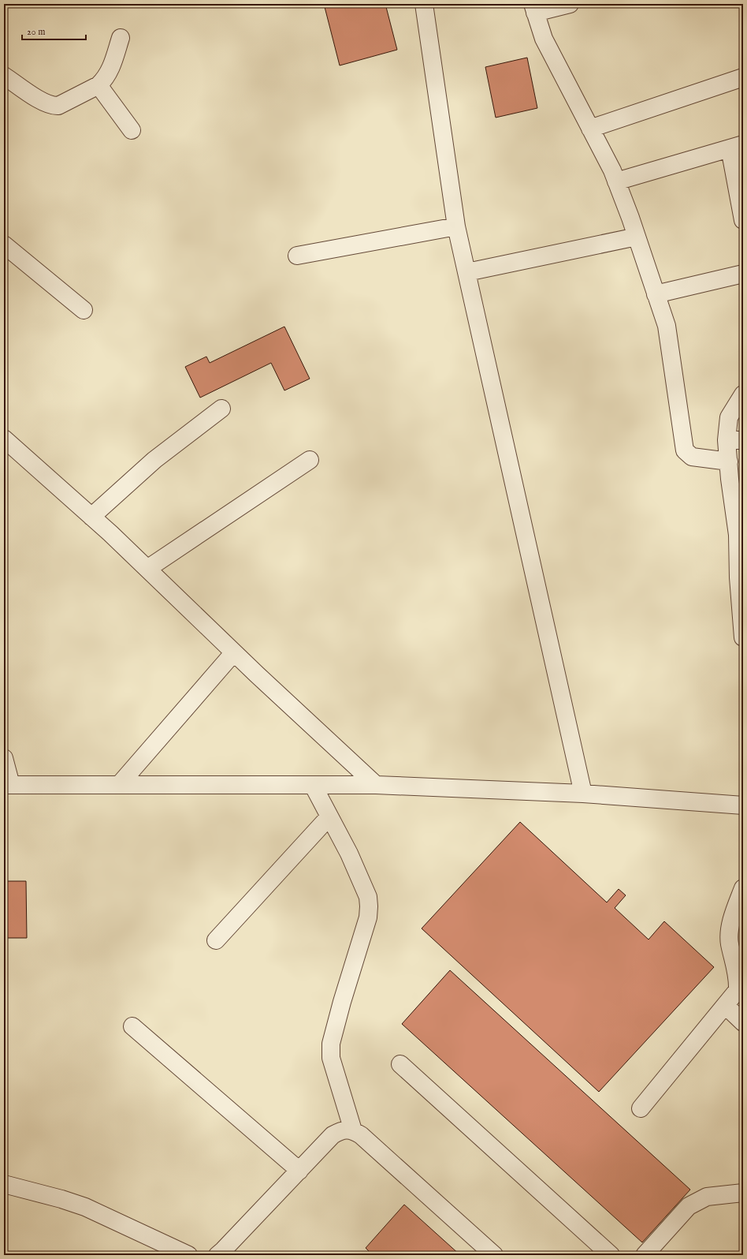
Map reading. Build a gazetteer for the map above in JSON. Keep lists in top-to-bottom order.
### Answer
{
  "scale_bar": "20 m"
}
